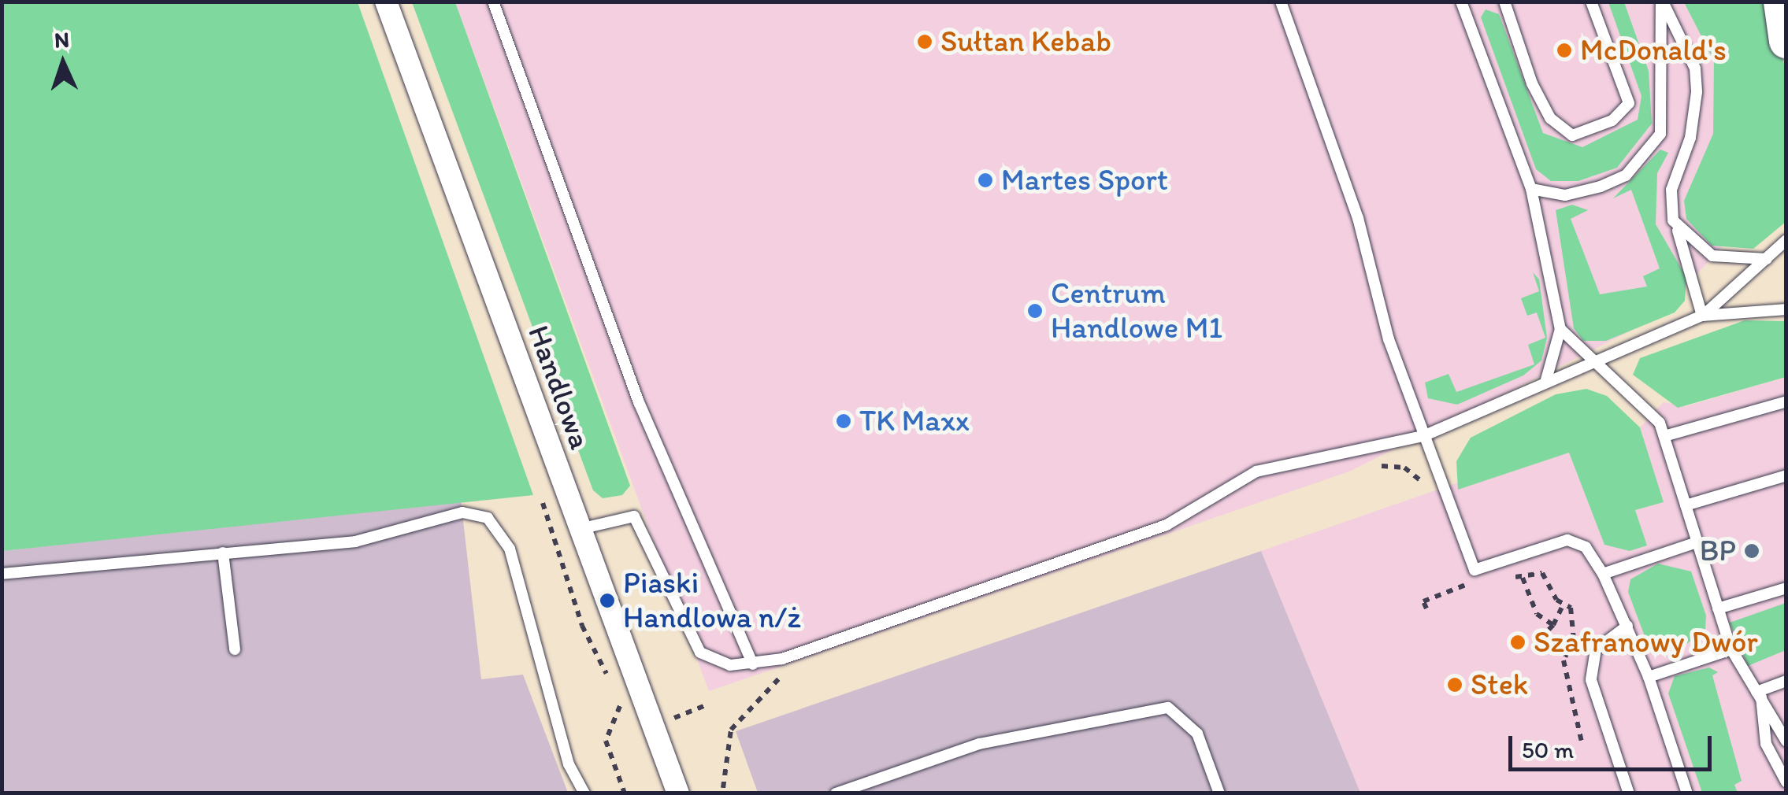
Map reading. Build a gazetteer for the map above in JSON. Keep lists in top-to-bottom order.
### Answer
{
  "streets": {
    "street": ["Handlowa"]
  },
  "places": [
    "Sułtan Kebab",
    "McDonald's",
    "Martes Sport",
    "Centrum Handlowe M1",
    "TK Maxx",
    "BP",
    "Piaski Handlowa n/ż",
    "Szafranowy Dwór",
    "Stek"
  ],
  "scale_bar": "50 m",
  "north": "top"
}
